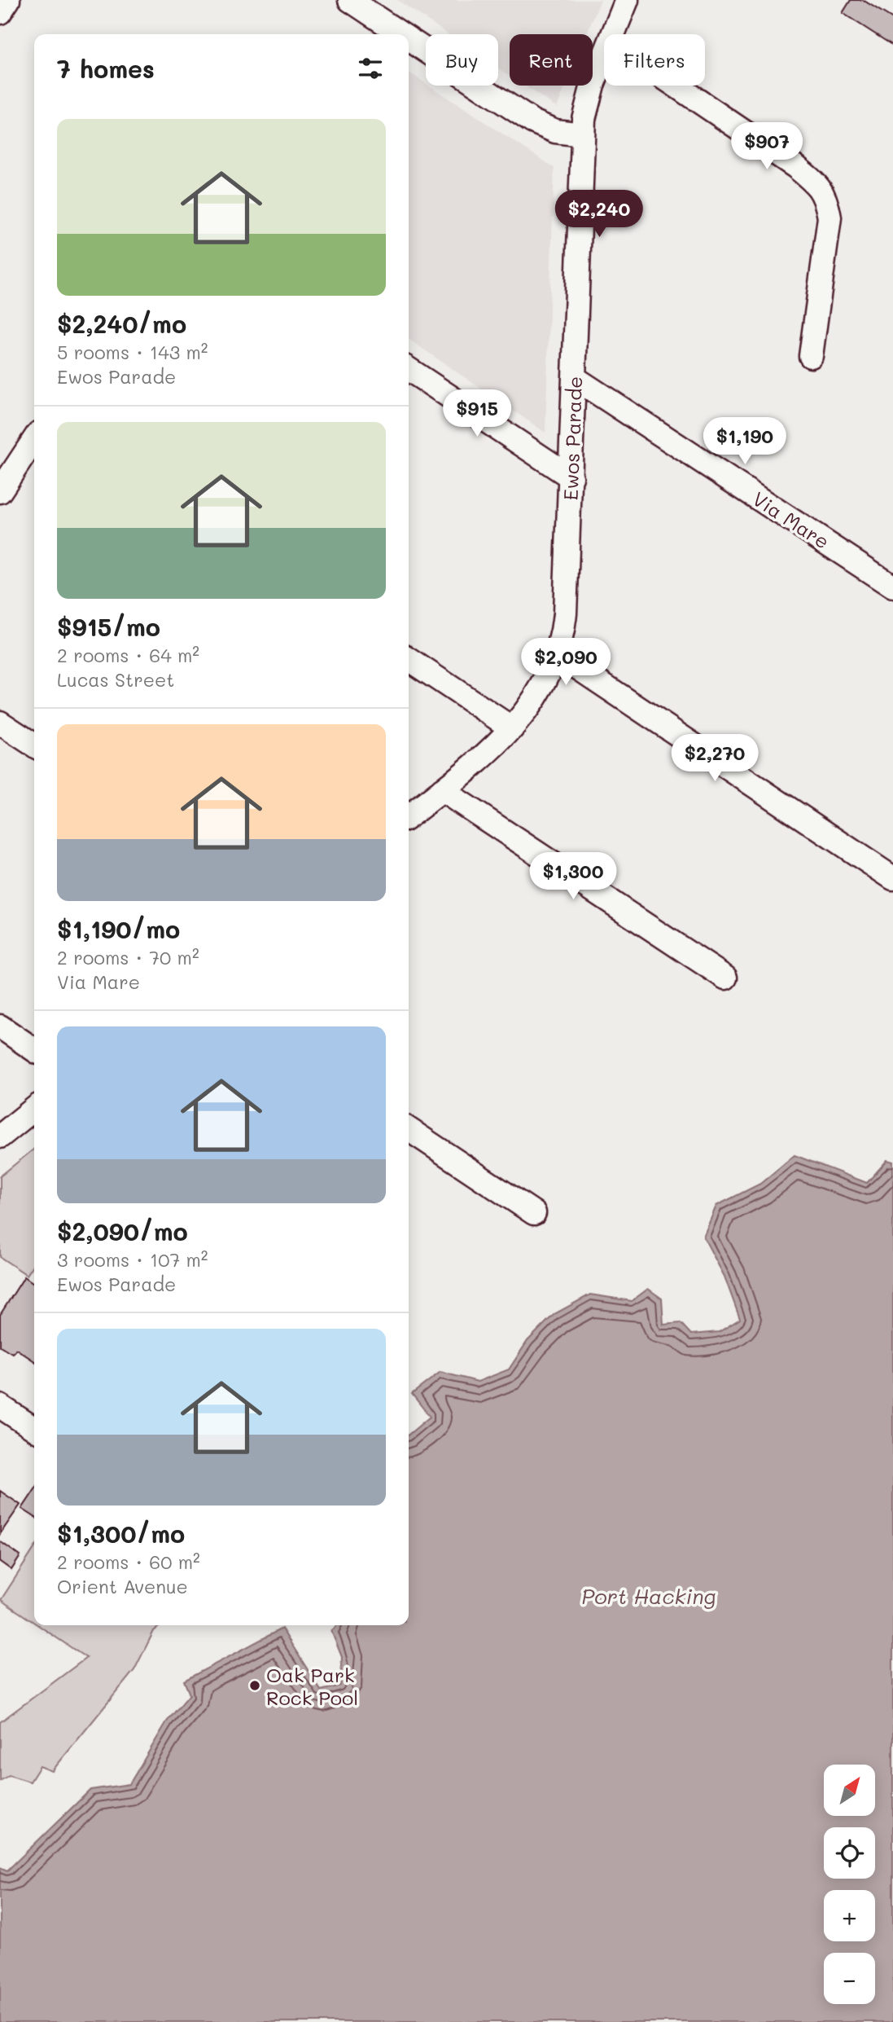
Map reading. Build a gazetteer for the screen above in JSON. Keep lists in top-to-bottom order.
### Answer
{
  "streets": {
    "street": ["Ewos Parade", "Via Mare"]
  },
  "crossings": [
    ["Ewos Parade", "Via Mare"]
  ],
  "water": ["Port Hacking"],
  "places": ["Oak Park Rock Pool"],
  "north": "top right",
  "page": {
    "chip": ["Buy", "Rent", "Filters"],
    "heading": "7 homes",
    "list": [
      {
        "name": "$2,240/mo",
        "note": "5 rooms · 143 m² · Ewos Parade"
      },
      {
        "name": "$915/mo",
        "note": "2 rooms · 64 m² · Lucas Street"
      },
      {
        "name": "$1,190/mo",
        "note": "2 rooms · 70 m² · Via Mare"
      },
      {
        "name": "$2,090/mo",
        "note": "3 rooms · 107 m² · Ewos Parade"
      },
      {
        "name": "$1,300/mo",
        "note": "2 rooms · 60 m² · Orient Avenue"
      }
    ],
    "price": [
      "$907",
      "$2,240",
      "$915",
      "$1,190",
      "$2,090",
      "$2,270",
      "$1,300"
    ],
    "map_buttons": ["+", "−"]
  }
}
